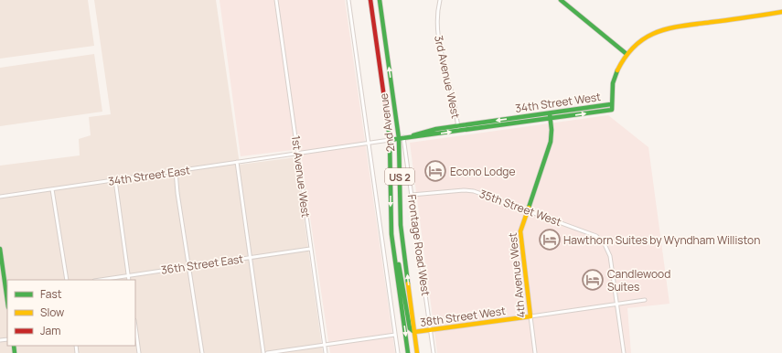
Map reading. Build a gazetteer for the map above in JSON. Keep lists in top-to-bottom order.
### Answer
{
  "streets": {
    "main road": [
      "34th Street West",
      "2nd Avenue",
      "US 2",
      "4th Avenue West",
      "38th Street West"
    ],
    "street": [
      "3rd Avenue West",
      "34th Street East",
      "1st Avenue West",
      "35th Street West",
      "Frontage Road West",
      "36th Street East"
    ]
  },
  "crossings": [
    ["3rd Avenue West", "34th Street West"],
    ["34th Street West", "2nd Avenue"],
    ["34th Street West", "34th Street East"],
    ["34th Street West", "1st Avenue West"],
    ["34th Street West", "Frontage Road West"],
    ["34th Street West", "4th Avenue West"],
    ["2nd Avenue", "Frontage Road West"],
    ["2nd Avenue", "38th Street West"],
    ["34th Street East", "1st Avenue West"],
    ["1st Avenue West", "36th Street East"],
    ["35th Street West", "Frontage Road West"],
    ["35th Street West", "4th Avenue West"],
    ["35th Street West", "38th Street West"],
    ["Frontage Road West", "38th Street West"],
    ["4th Avenue West", "38th Street West"]
  ],
  "places": {
    "hotel": ["Econo Lodge", "Hawthorn Suites by Wyndham Williston", "Candlewood Suites"]
  },
  "legend": ["Fast", "Slow", "Jam"]
}
